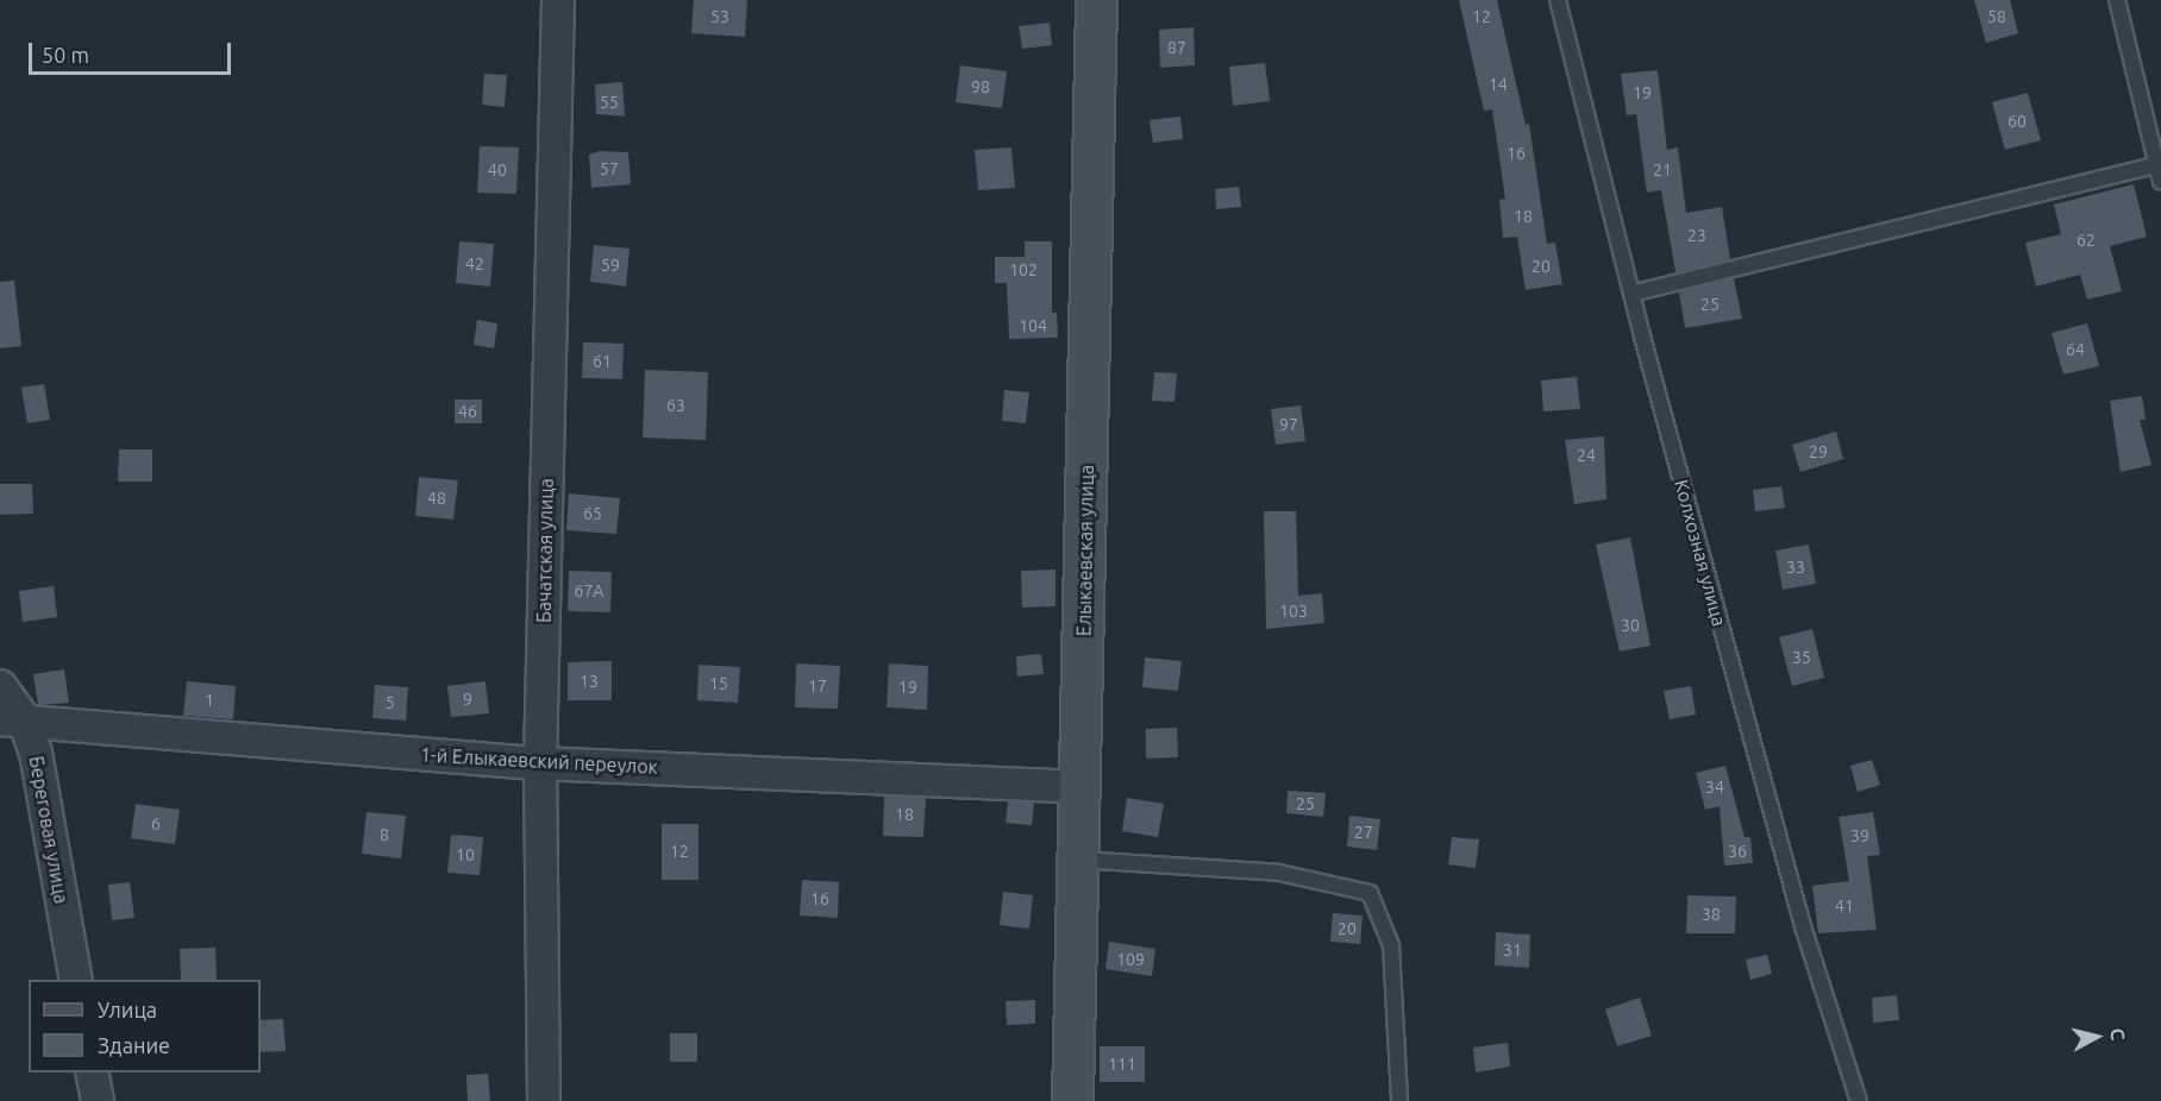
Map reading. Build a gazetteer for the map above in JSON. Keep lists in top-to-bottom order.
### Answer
{
  "streets": {
    "street": [
      "Бачатская улица",
      "Елыкаевская улица",
      "1-й Елыкаевский переулок",
      "Береговая улица"
    ],
    "lane": ["Колхозная улица"]
  },
  "crossings": [
    ["Бачатская улица", "1-й Елыкаевский переулок"],
    ["Елыкаевская улица", "1-й Елыкаевский переулок"],
    ["1-й Елыкаевский переулок", "Береговая улица"]
  ],
  "house_numbers": [
    "53",
    "12",
    "58",
    "87",
    "14",
    "98",
    "19",
    "55",
    "60",
    "16",
    "57",
    "40",
    "21",
    "18",
    "23",
    "62",
    "42",
    "59",
    "20",
    "102",
    "25",
    "104",
    "64",
    "61",
    "63",
    "46",
    "97",
    "29",
    "24",
    "48",
    "65",
    "33",
    "67А",
    "103",
    "30",
    "35",
    "13",
    "15",
    "17",
    "19",
    "9",
    "1",
    "5",
    "34",
    "25",
    "18",
    "6",
    "27",
    "8",
    "39",
    "12",
    "36",
    "10",
    "16",
    "41",
    "38",
    "20",
    "31",
    "109",
    "111"
  ],
  "legend": ["Улица", "Здание"],
  "scale_bar": "50 m",
  "north": "right"
}
